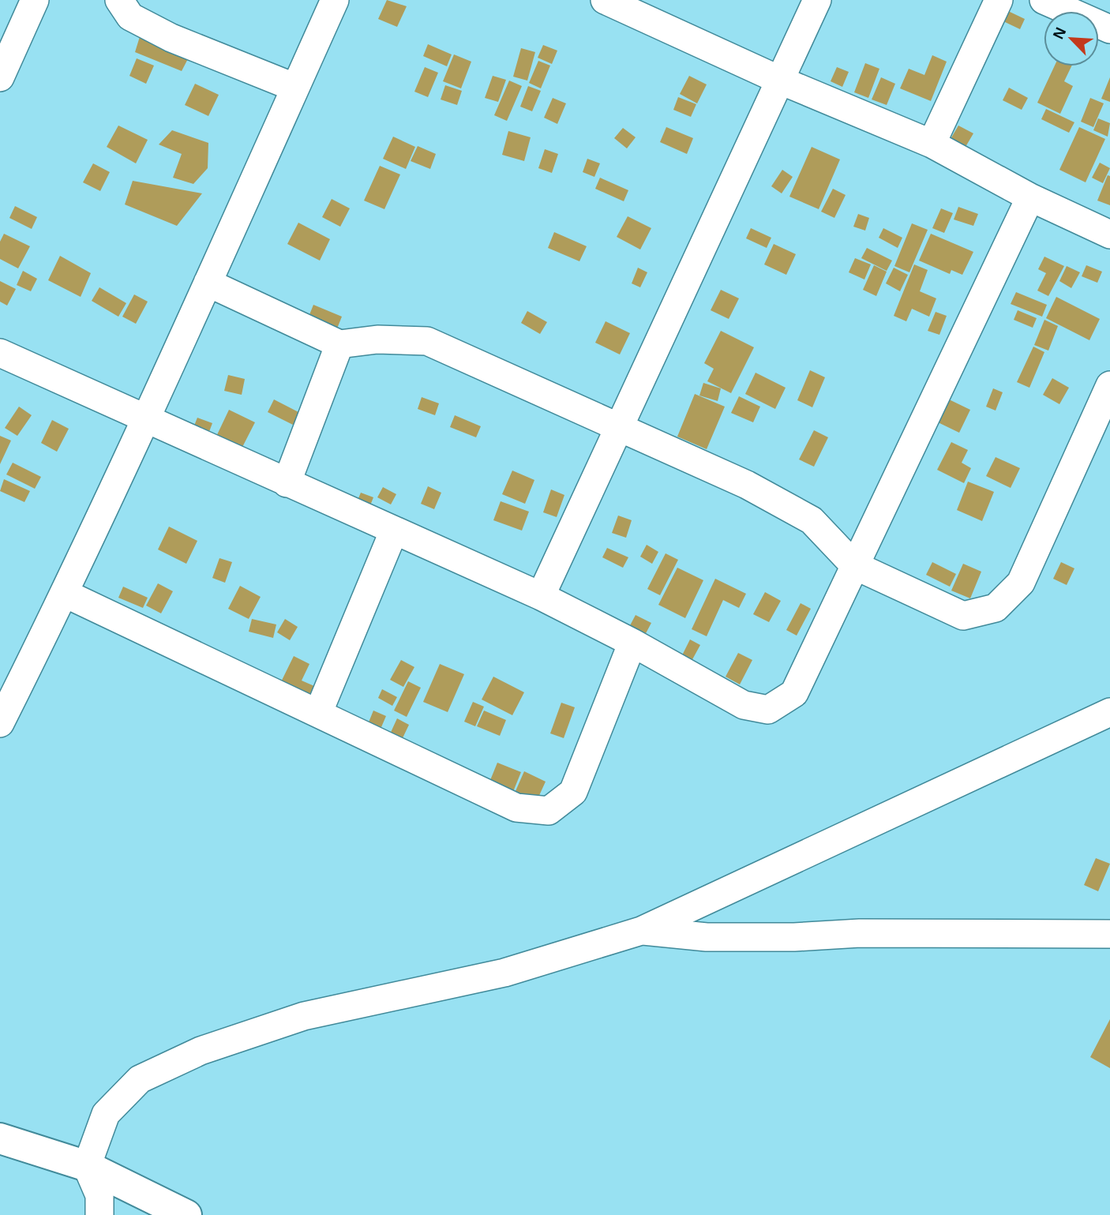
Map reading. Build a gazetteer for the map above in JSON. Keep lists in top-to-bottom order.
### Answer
{
  "north": "top left"
}
